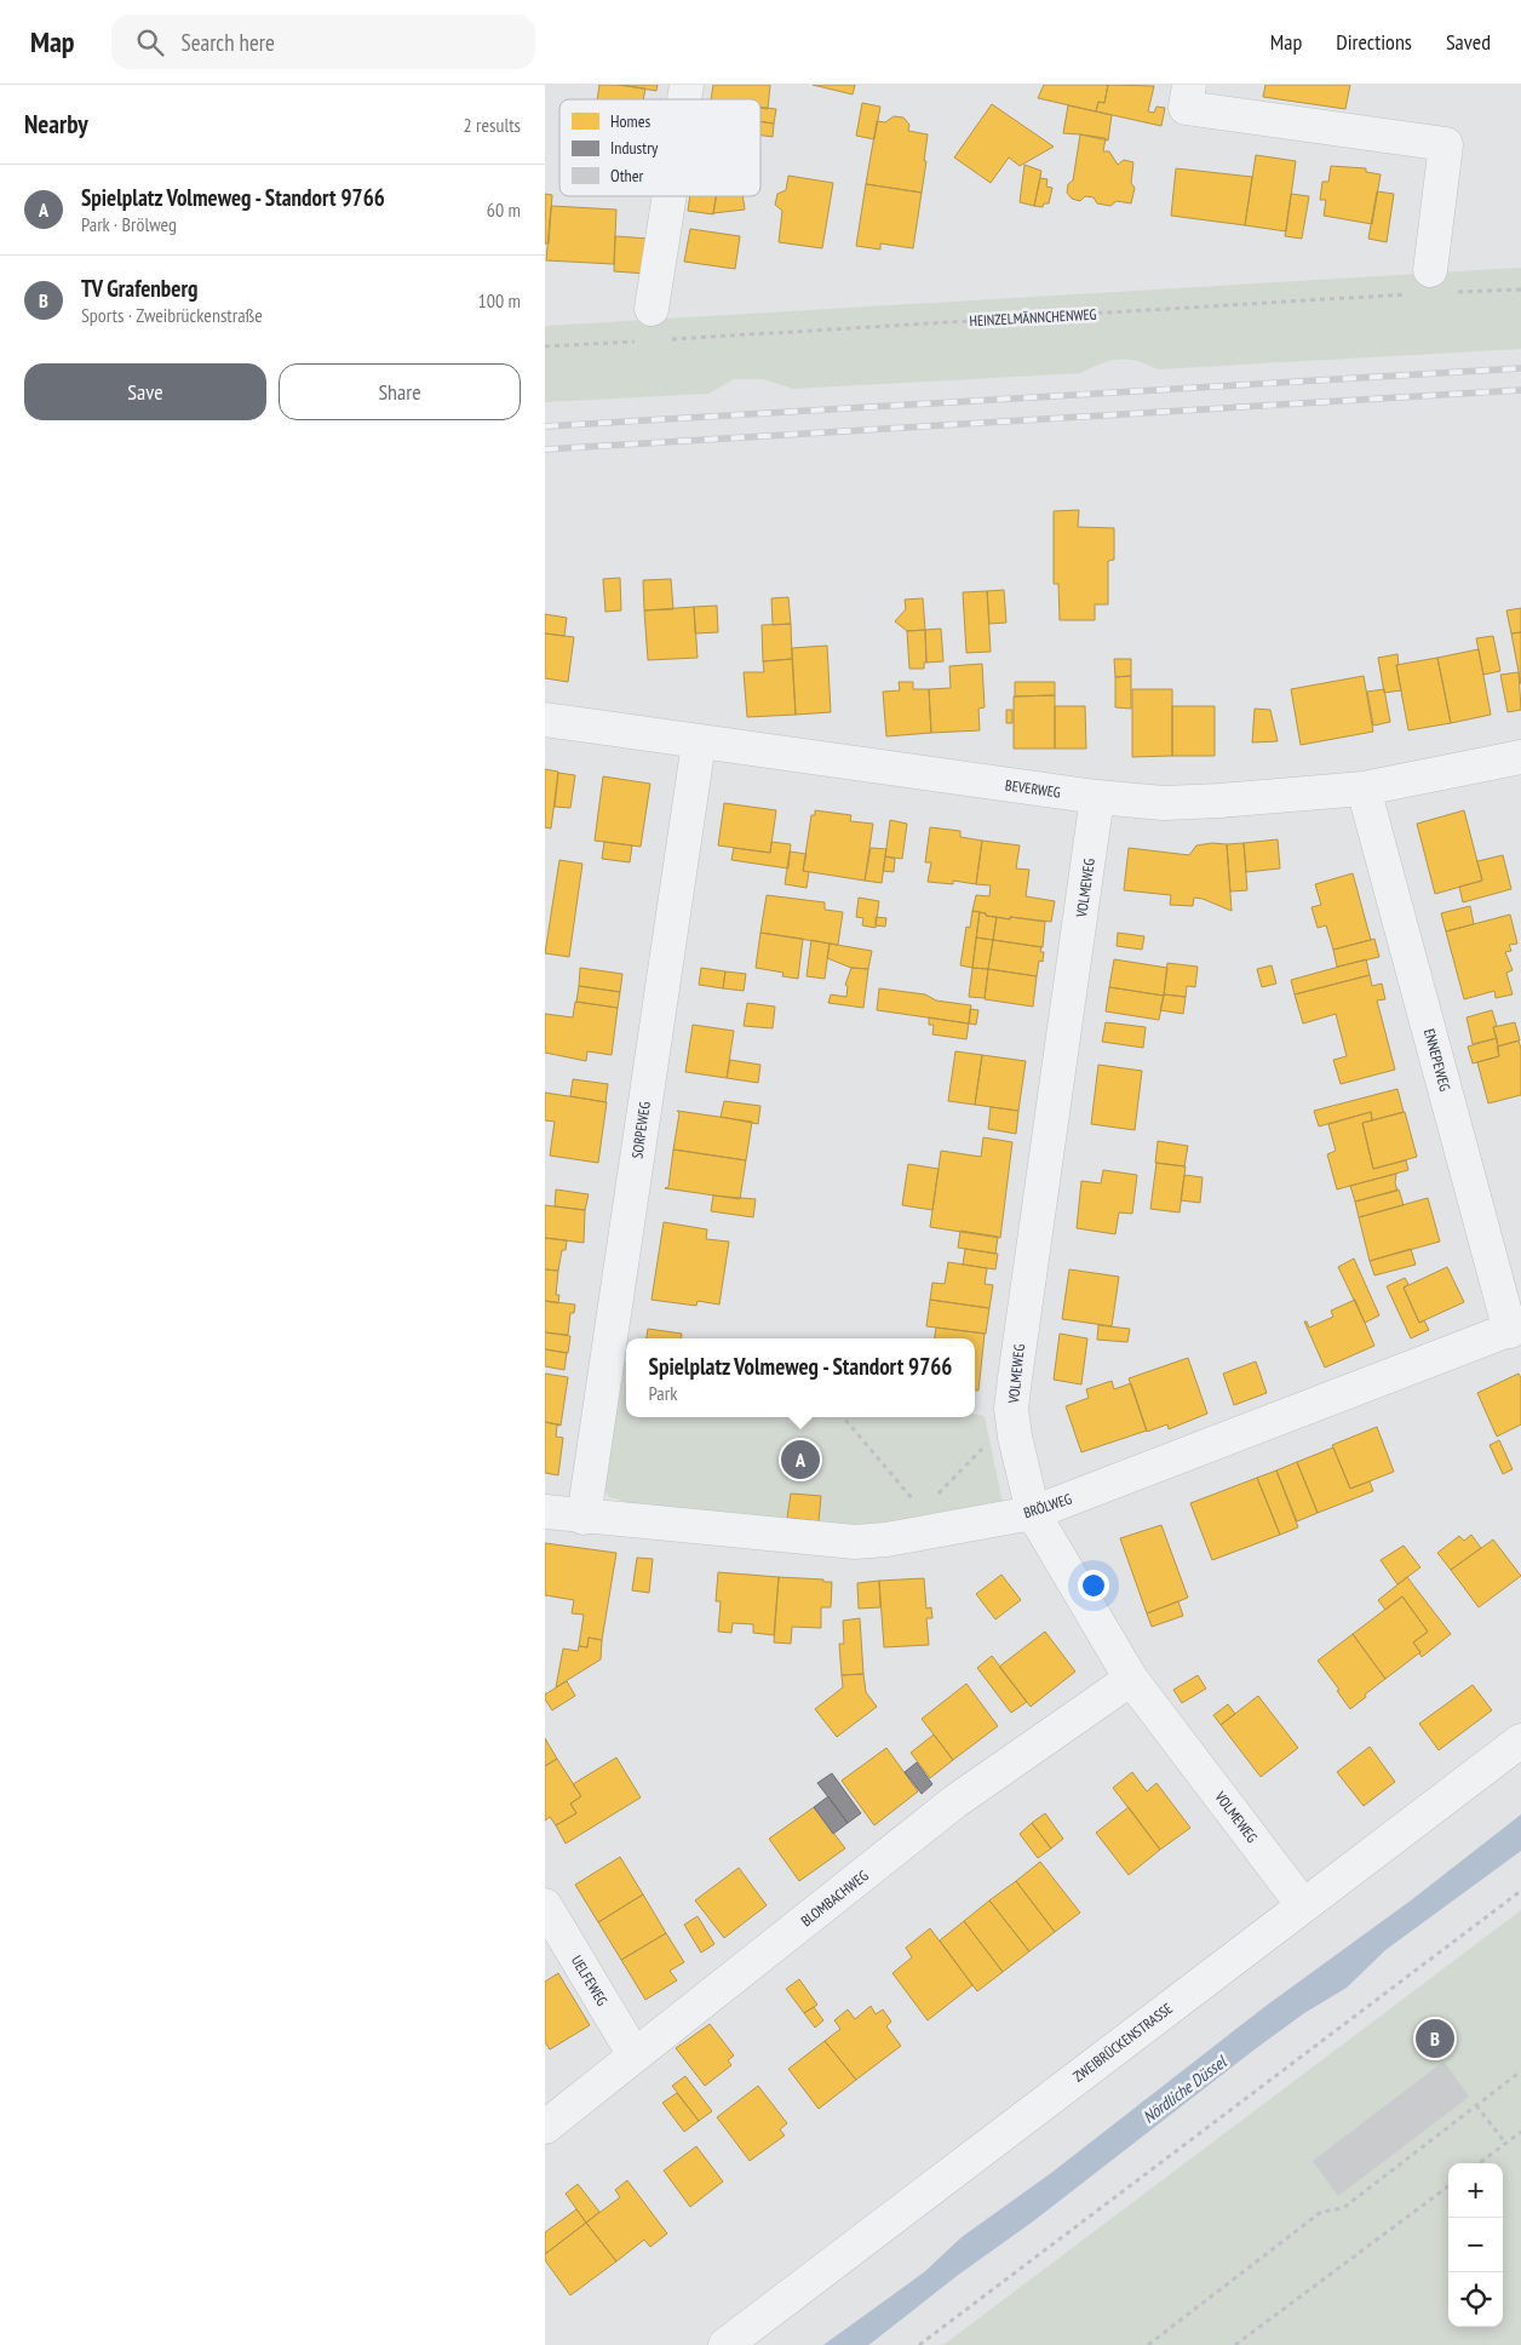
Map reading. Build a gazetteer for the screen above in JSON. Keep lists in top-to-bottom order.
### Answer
{
  "streets": {
    "street": [
      "BEVERWEG",
      "VOLMEWEG",
      "ENNEPEWEG",
      "SORPEWEG",
      "BRÖLWEG",
      "BLOMBACHWEG",
      "UELFEWEG",
      "ZWEIBRÜCKENSTRASSE"
    ],
    "path": ["HEINZELMÄNNCHENWEG"]
  },
  "crossings": [
    ["BEVERWEG", "VOLMEWEG"],
    ["BEVERWEG", "ENNEPEWEG"],
    ["BEVERWEG", "SORPEWEG"],
    ["VOLMEWEG", "BRÖLWEG"],
    ["VOLMEWEG", "BLOMBACHWEG"],
    ["VOLMEWEG", "ZWEIBRÜCKENSTRASSE"],
    ["ENNEPEWEG", "BRÖLWEG"],
    ["SORPEWEG", "BRÖLWEG"],
    ["BLOMBACHWEG", "UELFEWEG"]
  ],
  "water": ["Nördliche Düssel"],
  "legend": ["Homes", "Industry", "Other"],
  "page": {
    "header": "Map",
    "search": "Search here",
    "nav": ["Map", "Directions", "Saved"],
    "heading": ["Nearby", "2 results"],
    "list": [
      {
        "mark": "A",
        "name": "Spielplatz Volmeweg - Standort 9766",
        "note": "Park · Brölweg",
        "value": "60 m"
      },
      {
        "mark": "B",
        "name": "TV Grafenberg",
        "note": "Sports · Zweibrückenstraße",
        "value": "100 m"
      }
    ],
    "buttons": ["Save", "Share"],
    "popup": ["Spielplatz Volmeweg - Standort 9766", "Park"],
    "pins": ["A", "B"],
    "map_buttons": ["+", "−"]
  }
}
